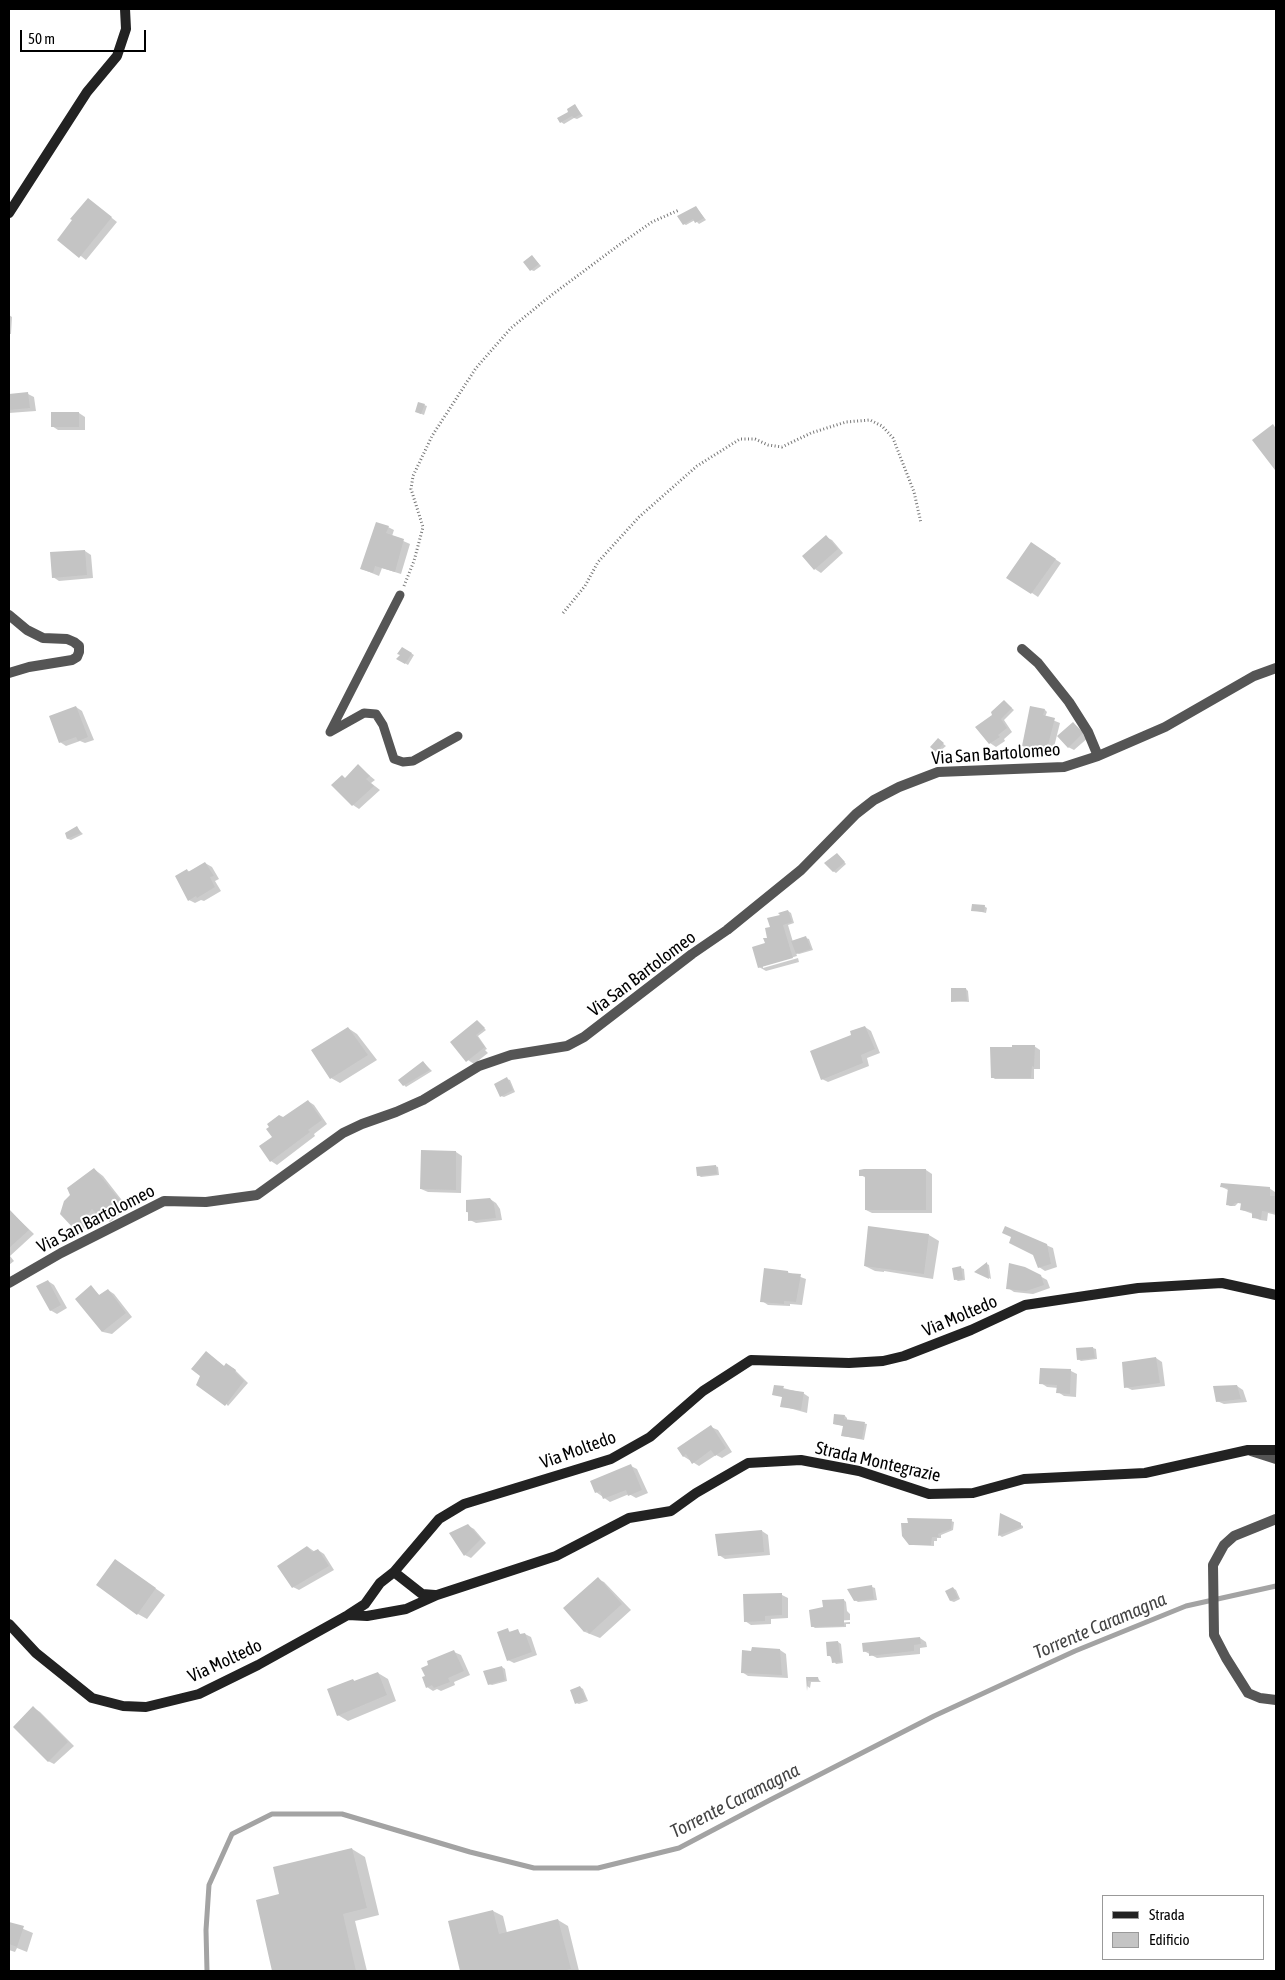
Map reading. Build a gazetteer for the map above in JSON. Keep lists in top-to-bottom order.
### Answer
{
  "streets": {
    "street": ["Via San Bartolomeo", "Via Moltedo", "Strada Montegrazie"]
  },
  "crossings": [
    ["Via Moltedo", "Strada Montegrazie"]
  ],
  "water": ["Torrente Caramagna"],
  "legend": ["Strada", "Edificio"],
  "scale_bar": "50 m"
}
